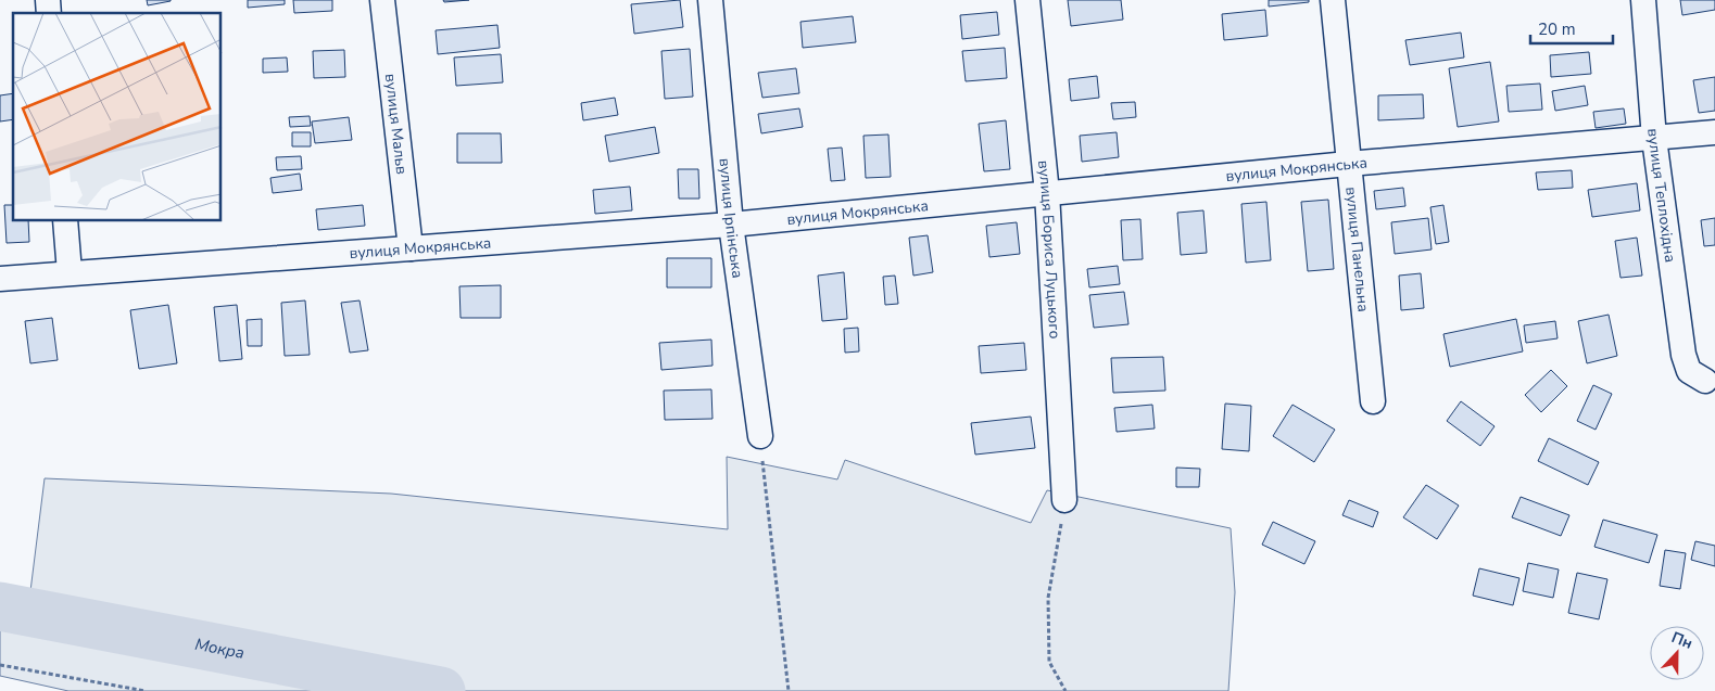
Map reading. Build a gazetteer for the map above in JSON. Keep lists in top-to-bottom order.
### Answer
{
  "streets": {
    "street": [
      "вулиця Мальв",
      "вулиця Мокрянська",
      "вулиця Теплохідна",
      "вулиця Ірпінська",
      "вулиця Бориса Луцького",
      "вулиця Панельна"
    ]
  },
  "crossings": [
    ["вулиця Мальв", "вулиця Мокрянська"],
    ["вулиця Мокрянська", "вулиця Теплохідна"],
    ["вулиця Мокрянська", "вулиця Ірпінська"],
    ["вулиця Мокрянська", "вулиця Бориса Луцького"],
    ["вулиця Мокрянська", "вулиця Панельна"]
  ],
  "water": ["Мокра"],
  "scale_bar": "20 m",
  "north": "top"
}
